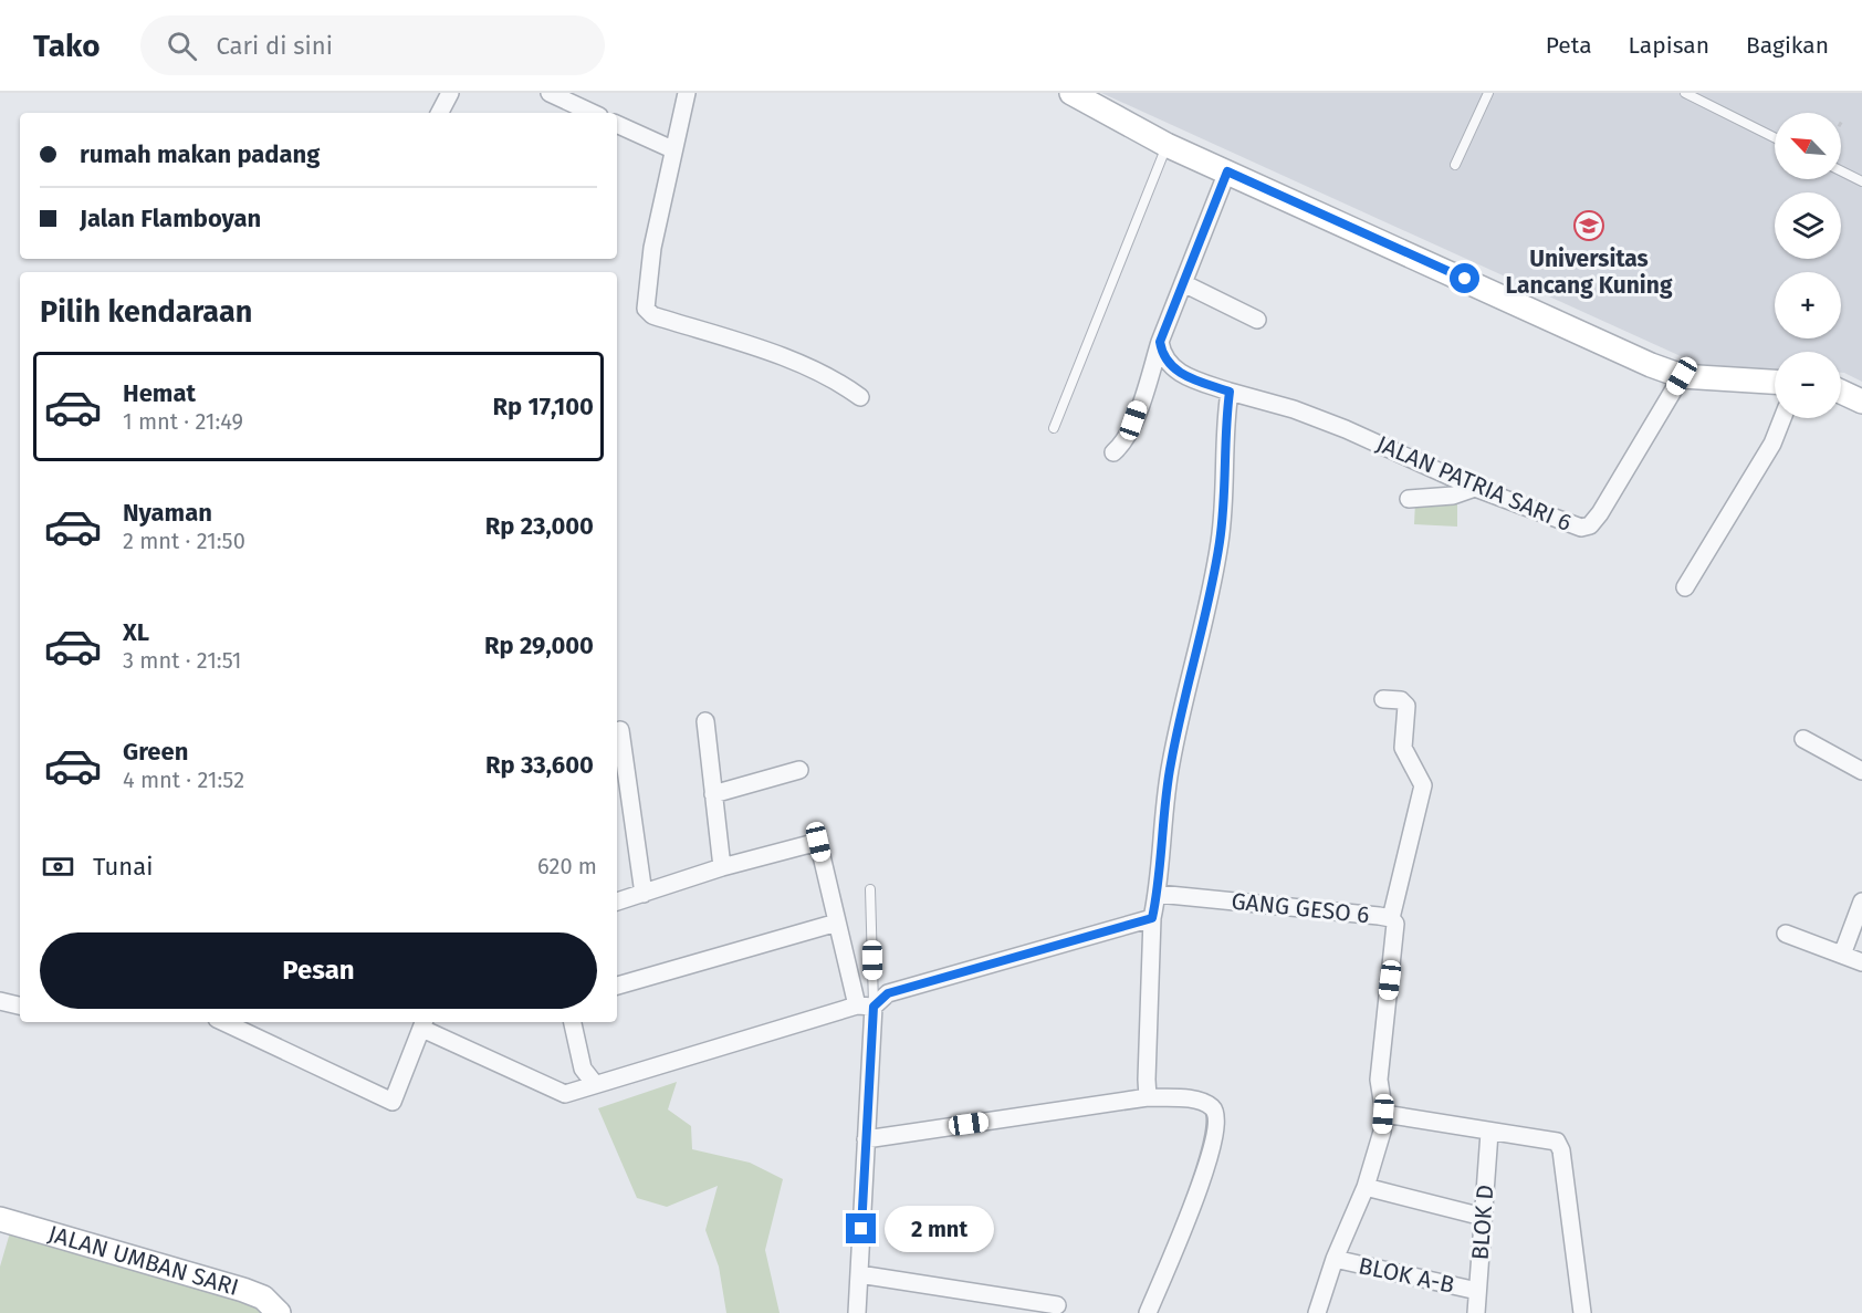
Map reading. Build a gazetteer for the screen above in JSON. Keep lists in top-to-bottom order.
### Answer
{
  "streets": {
    "street": [
      "JALAN PATRIA SARI 6",
      "GANG GESO 6",
      "BLOK D",
      "JALAN UMBAN SARI",
      "BLOK A-B"
    ]
  },
  "crossings": [
    ["GANG GESO 6", "BLOK A-B"],
    ["BLOK D", "BLOK A-B"]
  ],
  "places": {
    "school or university": ["Universitas Lancang Kuning"]
  },
  "north": "top left",
  "page": {
    "header": "Tako",
    "search": "Cari di sini",
    "nav": ["Peta", "Lapisan", "Bagikan"],
    "map_buttons": ["+", "−"],
    "banner": ["rumah makan padang", "Jalan Flamboyan"],
    "heading": "Pilih kendaraan",
    "list": [
      {
        "name": "Hemat",
        "note": "1 mnt · 21:49",
        "value": "Rp 17,100"
      },
      {
        "name": "Nyaman",
        "note": "2 mnt · 21:50",
        "value": "Rp 23,000"
      },
      {
        "name": "XL",
        "note": "3 mnt · 21:51",
        "value": "Rp 29,000"
      },
      {
        "name": "Green",
        "note": "4 mnt · 21:52",
        "value": "Rp 33,600"
      }
    ],
    "pay": ["Tunai", "620 m"],
    "buttons": "Pesan",
    "bubble": "2 mnt"
  }
}
